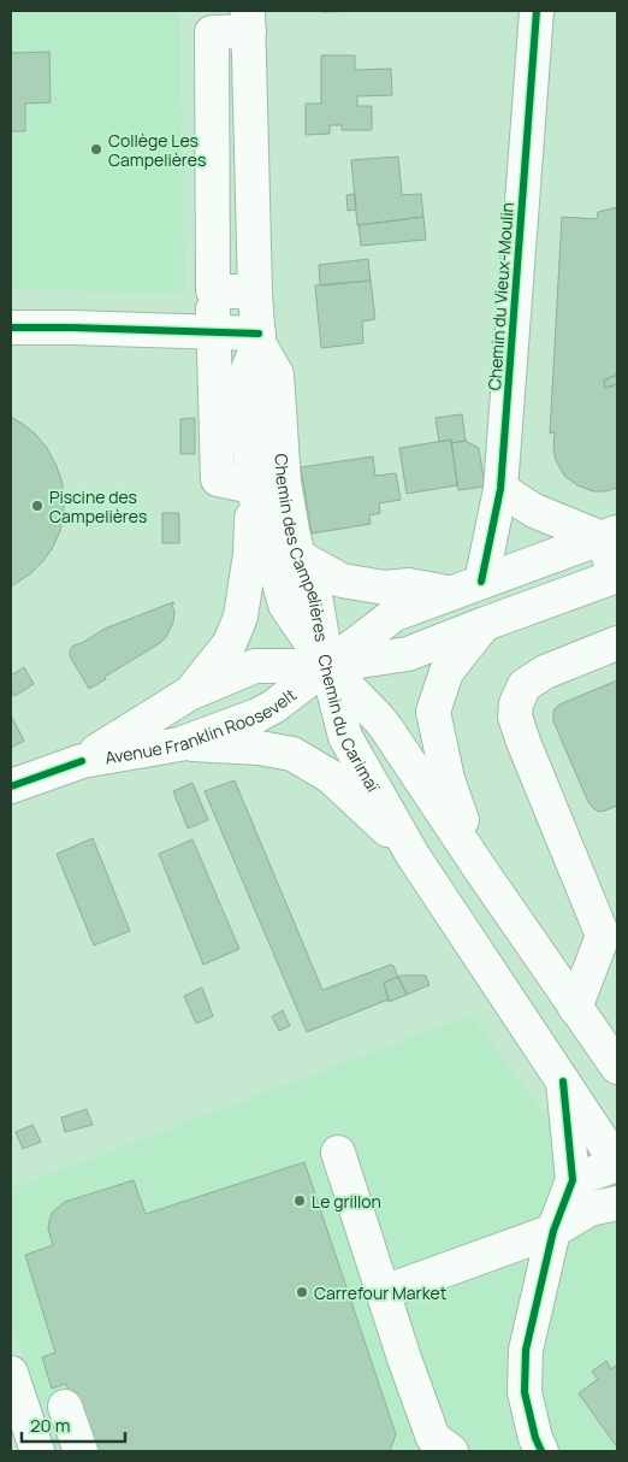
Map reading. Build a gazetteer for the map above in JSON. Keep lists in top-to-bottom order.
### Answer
{
  "streets": {
    "main road": [
      "Chemin du Vieux-Moulin",
      "Chemin des Campelières",
      "Avenue Franklin Roosevelt",
      "Chemin du Carimaï"
    ]
  },
  "crossings": [
    ["Chemin du Vieux-Moulin", "Avenue Franklin Roosevelt"],
    ["Chemin des Campelières", "Avenue Franklin Roosevelt"],
    ["Chemin des Campelières", "Chemin du Carimaï"],
    ["Avenue Franklin Roosevelt", "Chemin du Carimaï"]
  ],
  "places": [
    "Collège Les Campelières",
    "Piscine des Campelières",
    "Le grillon",
    "Carrefour Market"
  ],
  "scale_bar": "20 m"
}
